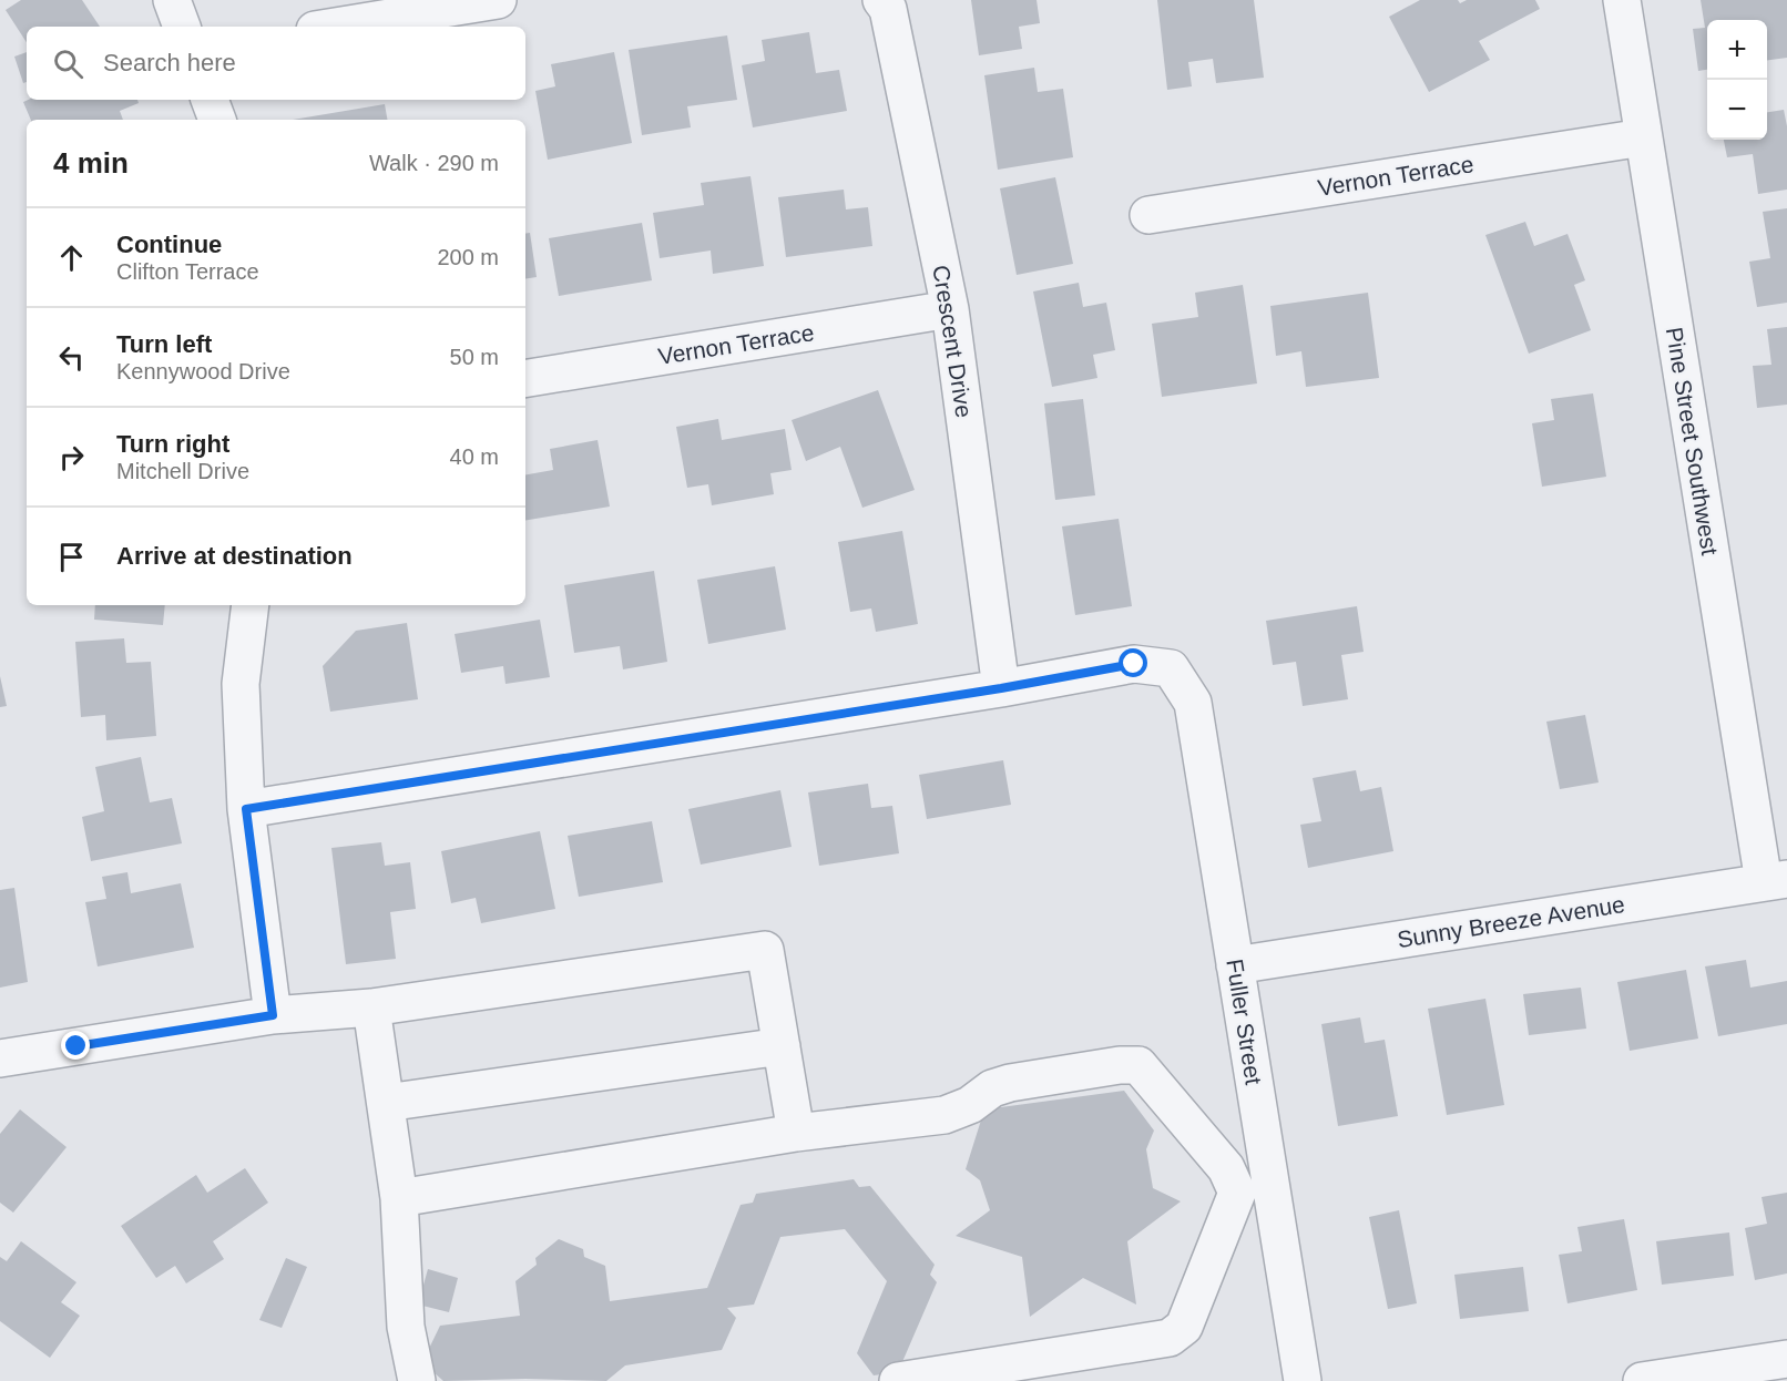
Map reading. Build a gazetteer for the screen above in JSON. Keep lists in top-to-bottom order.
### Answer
{
  "streets": {
    "street": [
      "Vernon Terrace",
      "Crescent Drive",
      "Pine Street Southwest",
      "Sunny Breeze Avenue",
      "Fuller Street"
    ]
  },
  "crossings": [
    ["Vernon Terrace", "Crescent Drive"],
    ["Vernon Terrace", "Pine Street Southwest"],
    ["Crescent Drive", "Fuller Street"],
    ["Pine Street Southwest", "Sunny Breeze Avenue"],
    ["Sunny Breeze Avenue", "Fuller Street"]
  ],
  "page": {
    "map_buttons": ["+", "−"],
    "search": "Search here",
    "heading": ["4 min", "Walk · 290 m"],
    "list": [
      ["Continue", "Clifton Terrace", "200 m"],
      ["Turn left", "Kennywood Drive", "50 m"],
      ["Turn right", "Mitchell Drive", "40 m"],
      "Arrive at destination"
    ]
  }
}
